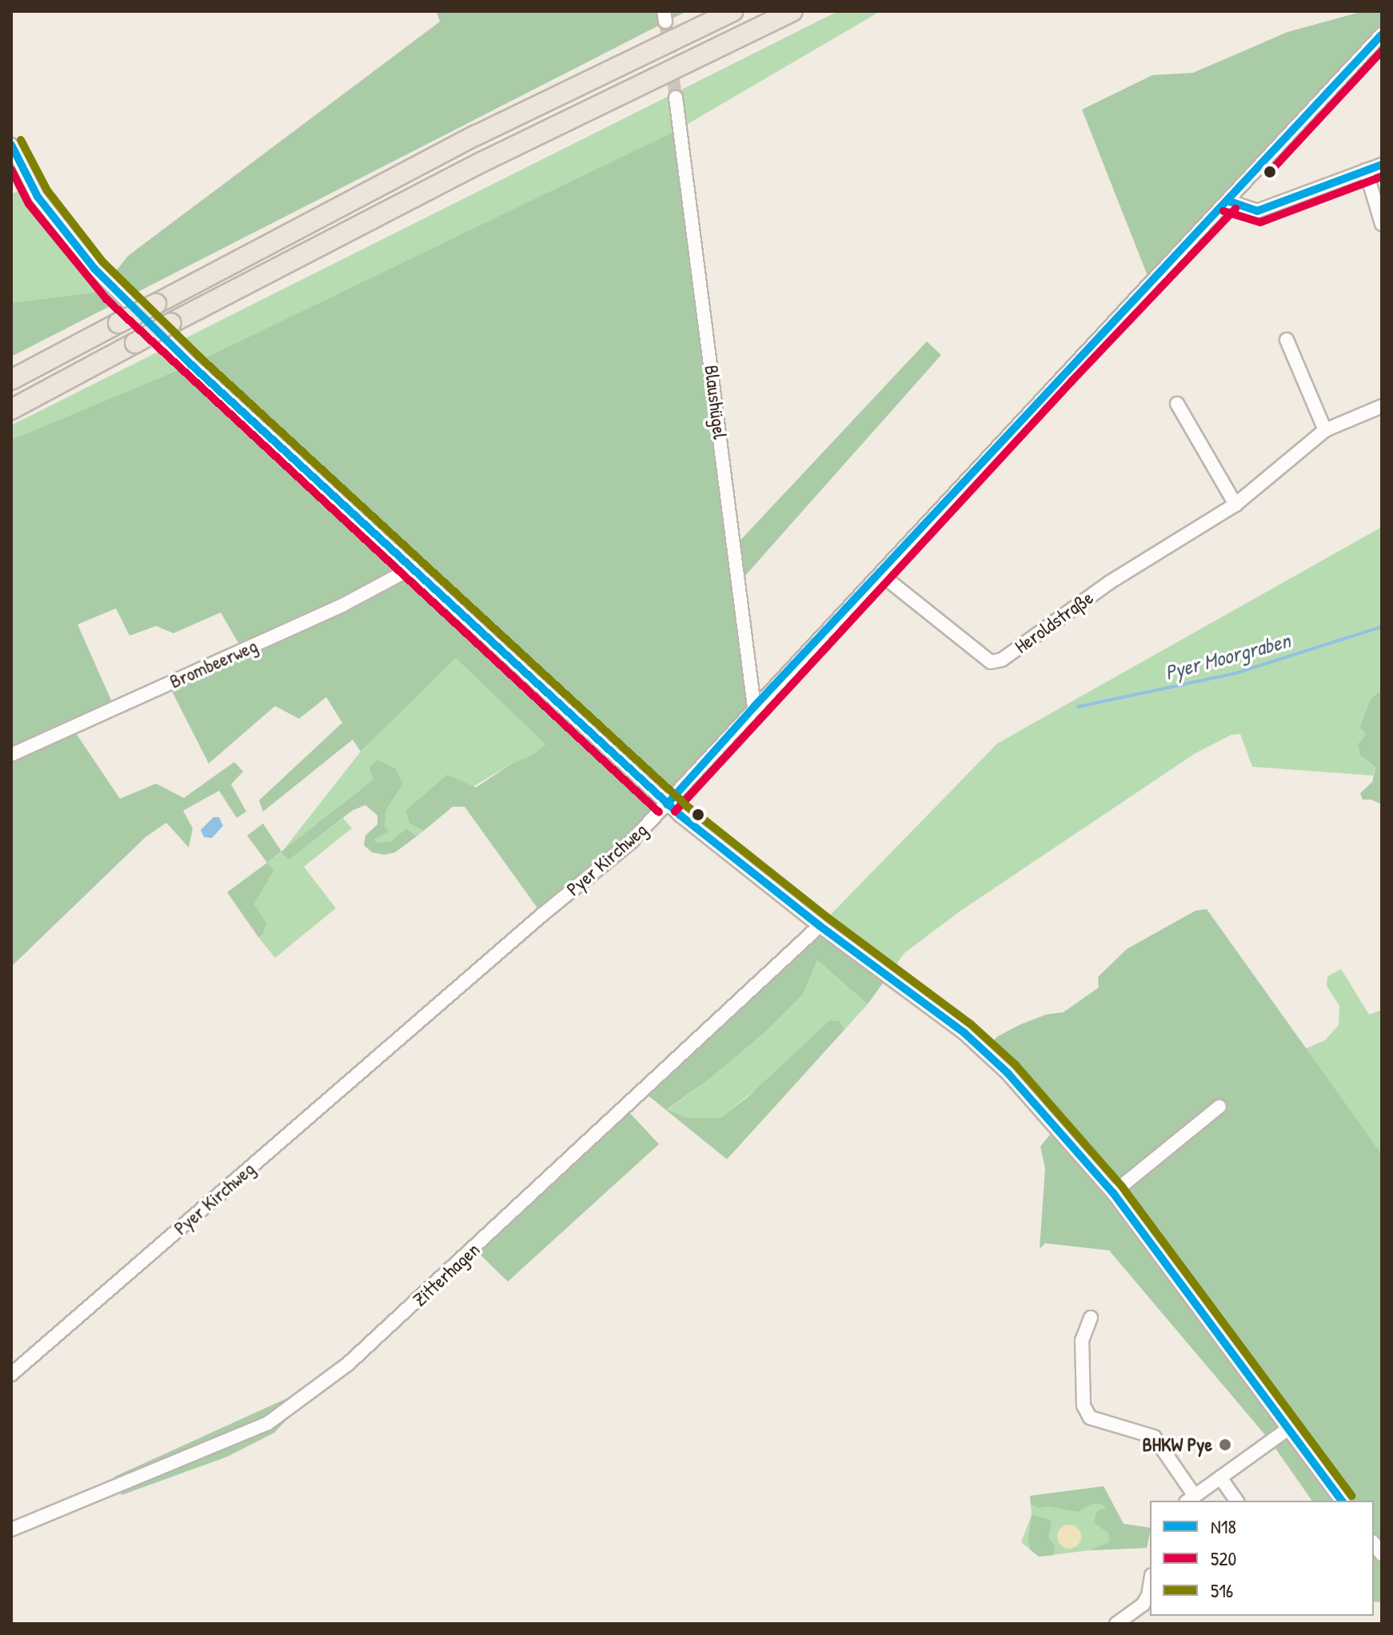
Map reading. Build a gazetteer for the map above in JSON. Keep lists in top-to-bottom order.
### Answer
{
  "streets": {
    "street": [
      "Blaushügel",
      "Heroldstraße",
      "Brombeerweg",
      "Pyer Kirchweg",
      "Zitterhagen"
    ]
  },
  "crossings": [
    ["Blaushügel", "Pyer Kirchweg"],
    ["Heroldstraße", "Pyer Kirchweg"]
  ],
  "water": ["Pyer Moorgraben"],
  "places": ["BHKW Pye"],
  "lines": ["transit line N18", "transit line 520", "transit line 516"],
  "legend": ["N18", "520", "516"]
}
